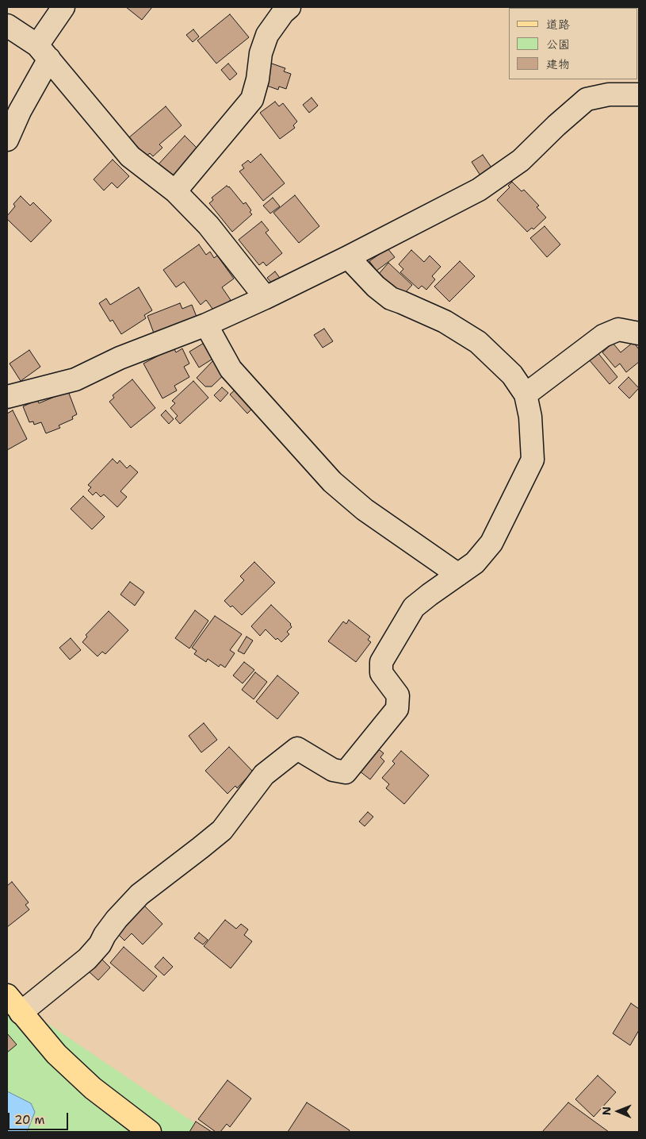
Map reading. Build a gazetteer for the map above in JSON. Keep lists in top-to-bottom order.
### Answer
{
  "legend": ["道路", "公園", "建物"],
  "scale_bar": "20 m",
  "north": "left"
}
